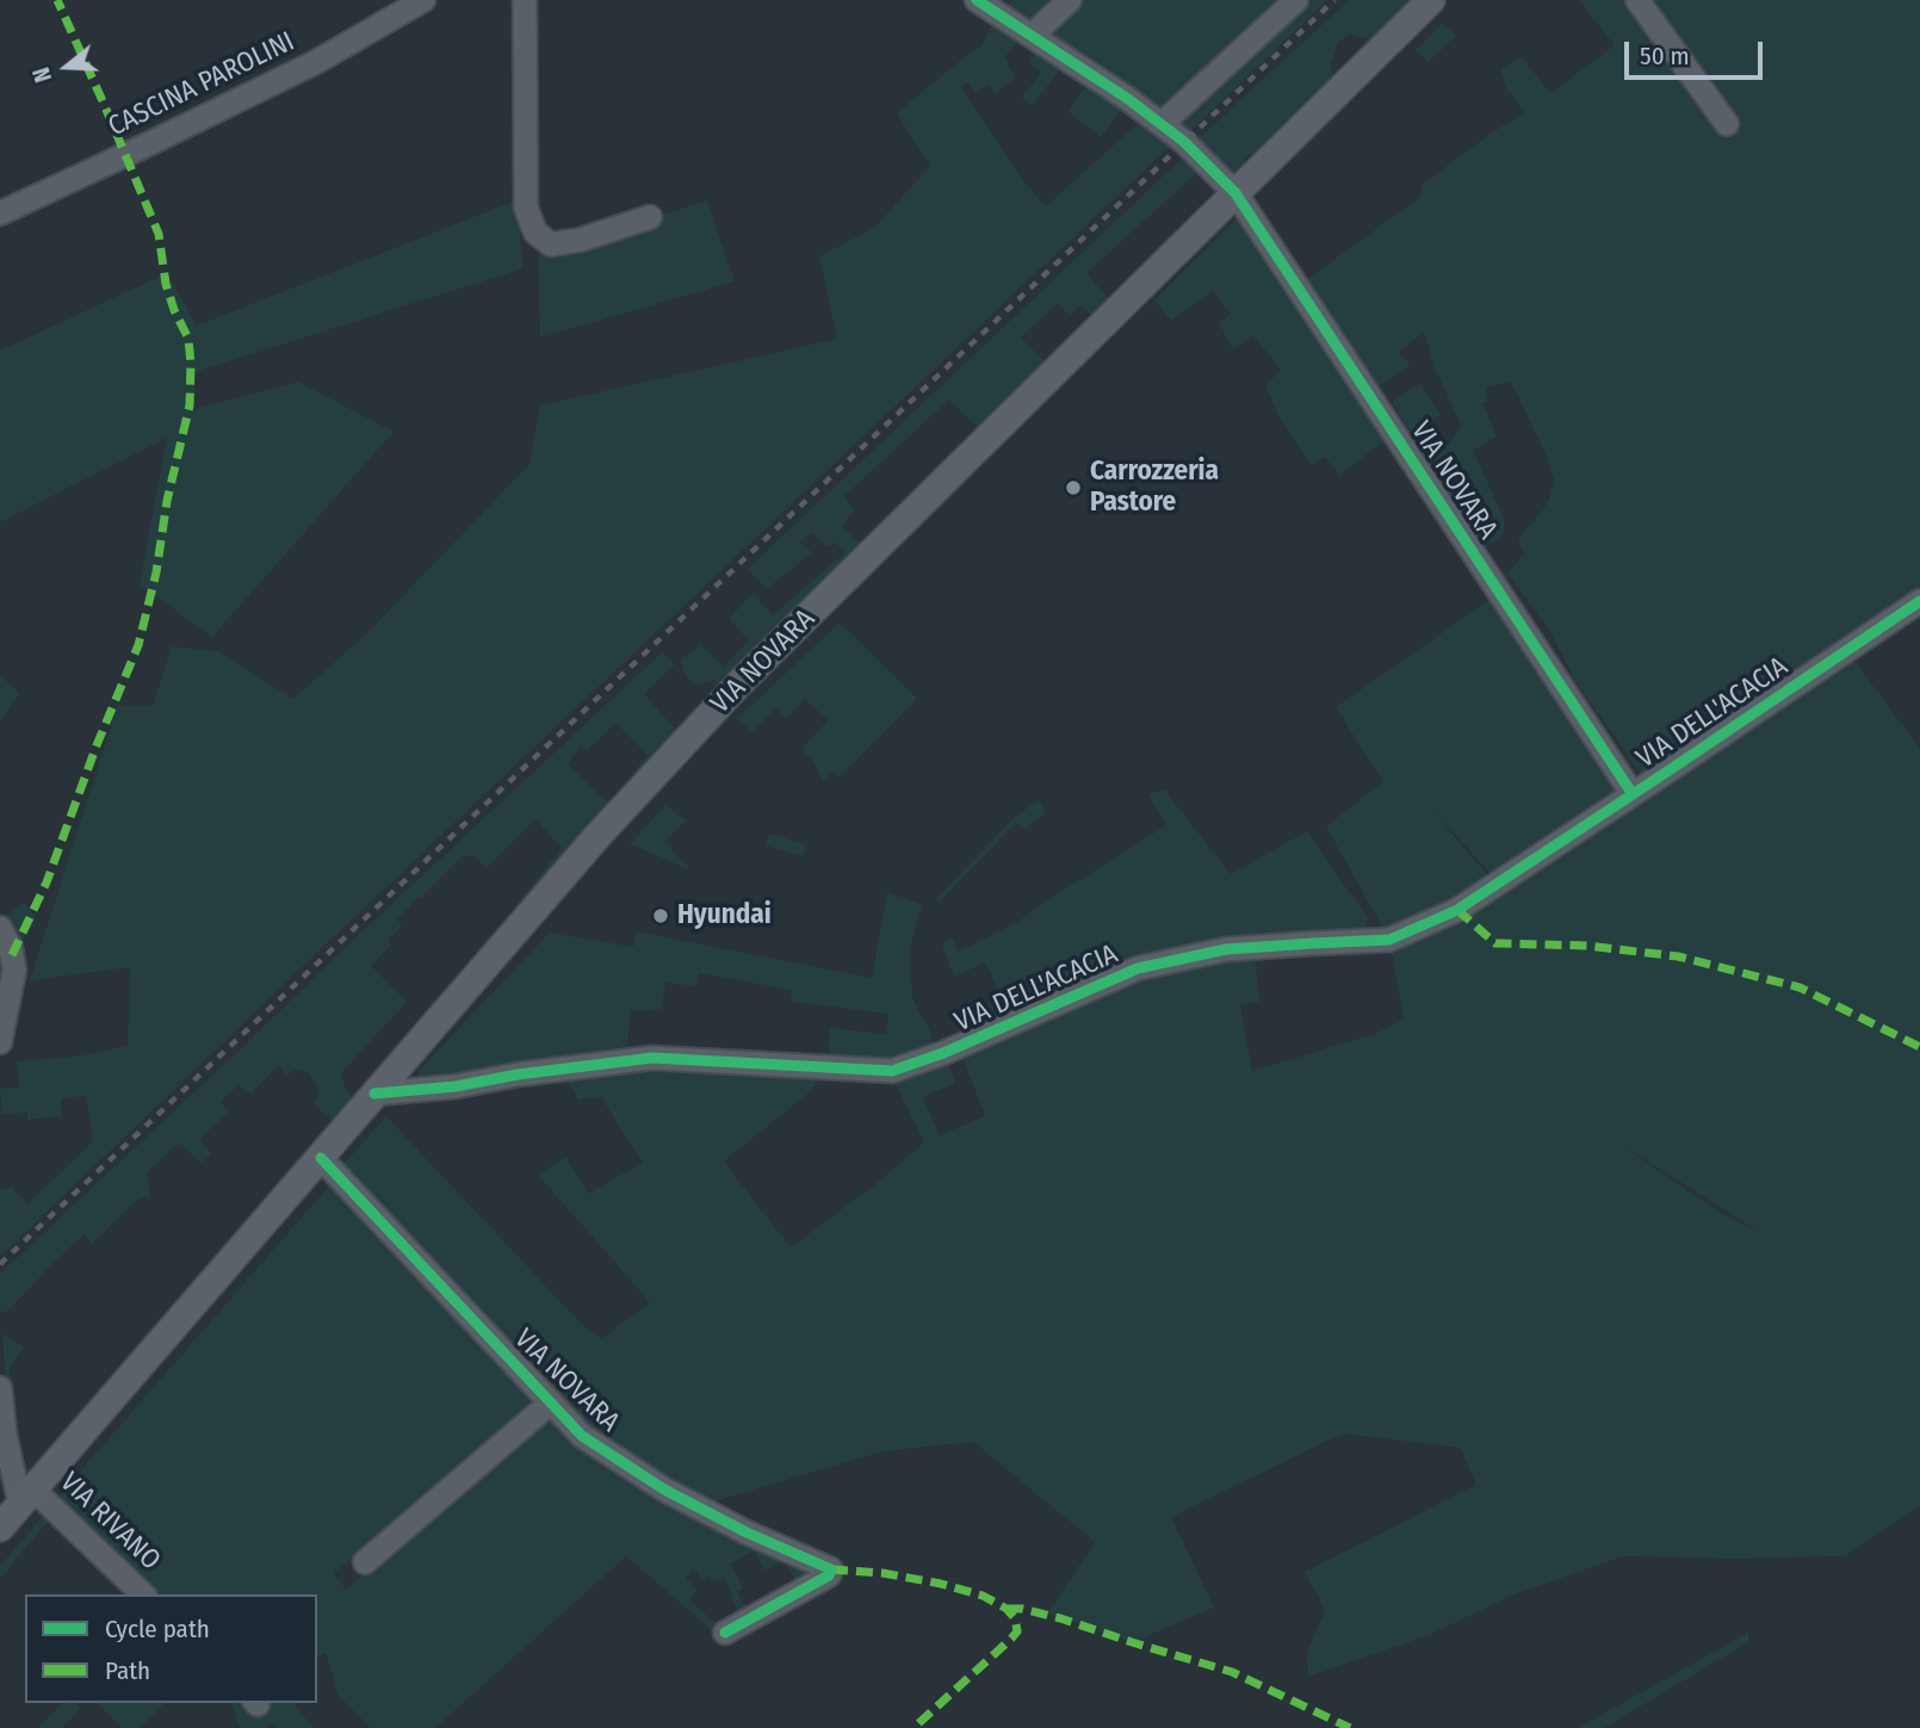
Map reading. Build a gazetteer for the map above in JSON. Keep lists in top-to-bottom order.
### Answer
{
  "streets": {
    "main road": ["VIA NOVARA"],
    "street": ["CASCINA PAROLINI", "VIA DELL'ACACIA", "VIA RIVANO"]
  },
  "crossings": [
    ["VIA NOVARA", "VIA DELL'ACACIA"],
    ["VIA NOVARA", "VIA RIVANO"]
  ],
  "places": ["Carrozzeria Pastore", "Hyundai"],
  "legend": ["Cycle path", "Path"],
  "scale_bar": "50 m",
  "north": "left"
}
